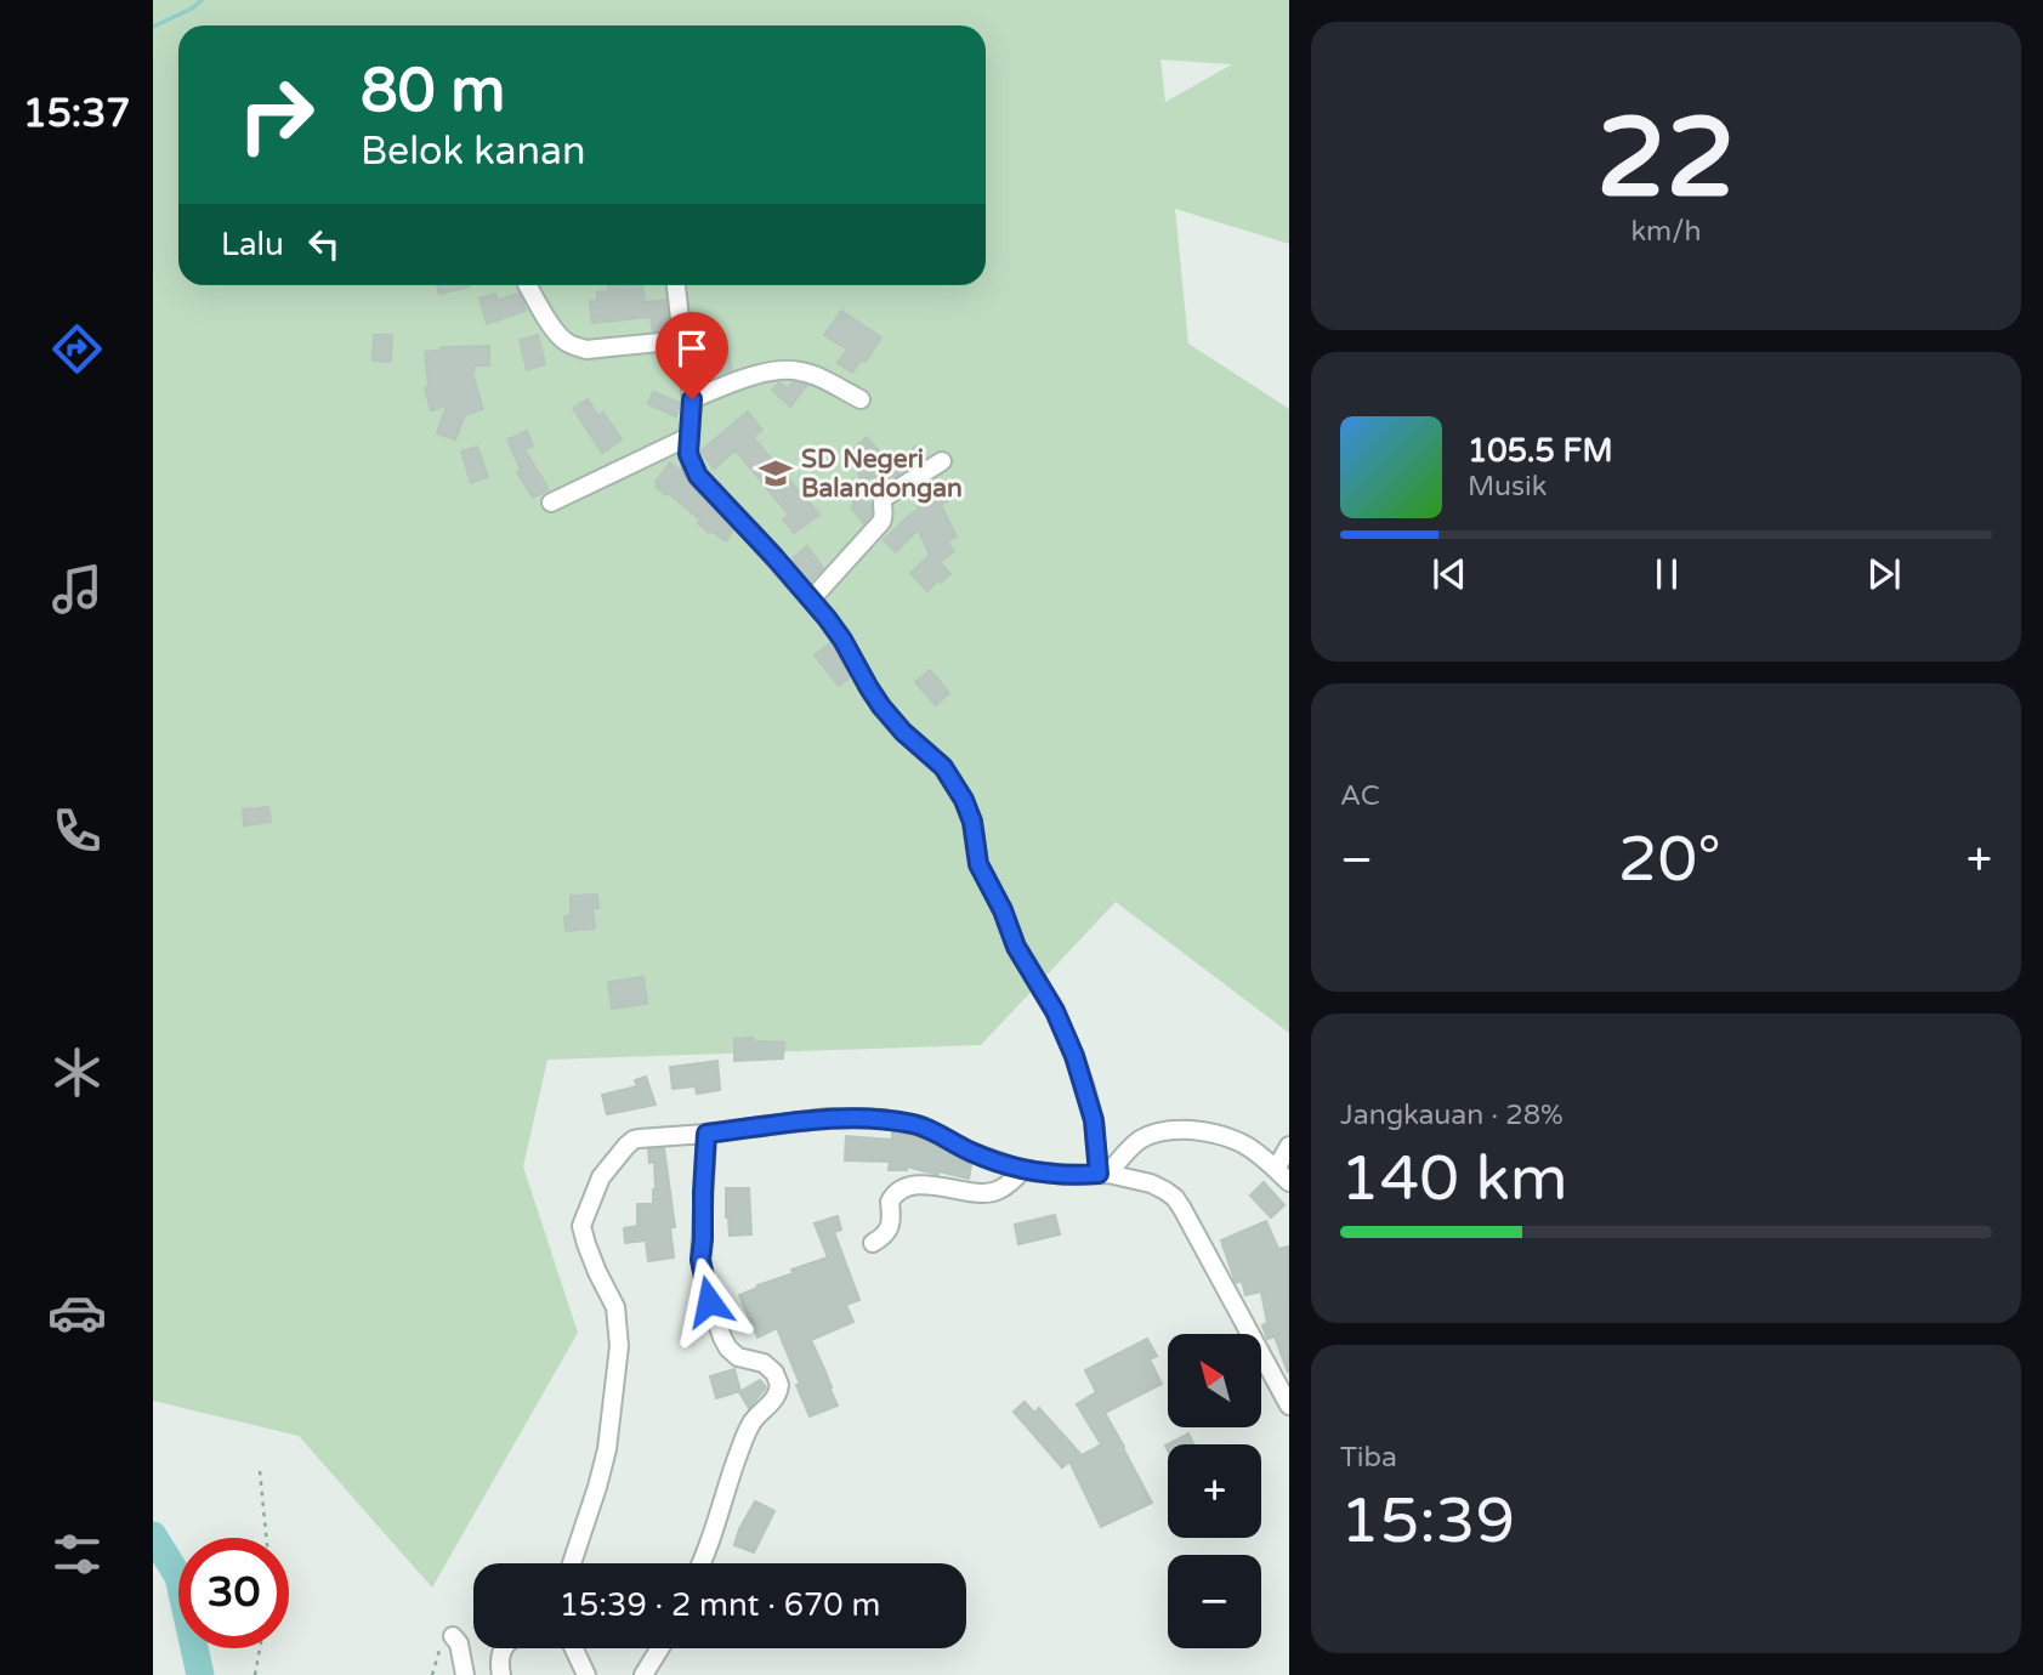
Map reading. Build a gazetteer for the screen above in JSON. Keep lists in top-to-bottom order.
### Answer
{
  "places": {
    "school or university": ["SD Negeri Balandongan"]
  },
  "north": "top left",
  "page": {
    "tabs": "15:37",
    "tile": [
      ["22", "km/h"],
      "AC",
      ["Jangkauan · 28%", "140 km"],
      ["Tiba", "15:39"]
    ],
    "turn": ["80 m", "Belok kanan"],
    "then": "Lalu",
    "song": ["105.5 FM", "Musik"],
    "heat": ["−", "20°", "+"],
    "map_buttons": ["+", "−"],
    "limit": "30",
    "trip": "15:39 · 2 mnt · 670 m"
  }
}
